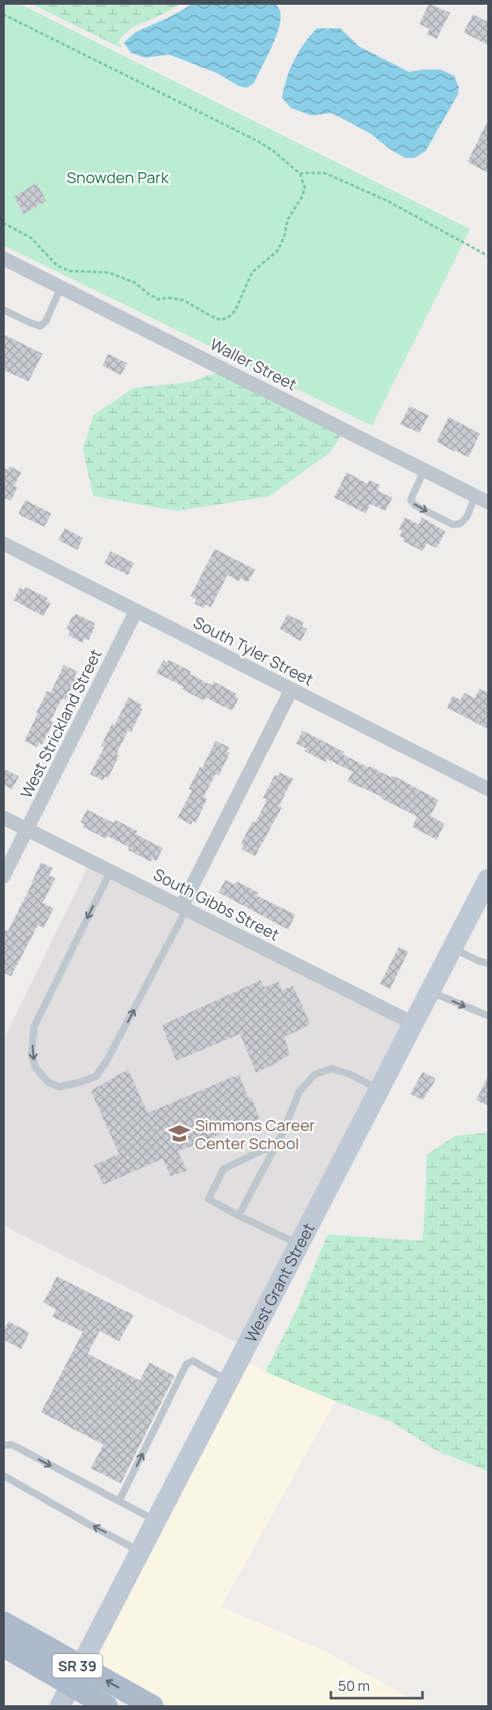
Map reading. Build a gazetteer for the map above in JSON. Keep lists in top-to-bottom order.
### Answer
{
  "streets": {
    "main road": ["SR 39"],
    "street": [
      "Waller Street",
      "South Tyler Street",
      "West Strickland Street",
      "South Gibbs Street",
      "West Grant Street"
    ]
  },
  "crossings": [
    ["South Tyler Street", "West Strickland Street"],
    ["West Strickland Street", "South Gibbs Street"],
    ["South Gibbs Street", "West Grant Street"],
    ["West Grant Street", "SR 39"]
  ],
  "parks": ["Snowden Park"],
  "places": {
    "school or university": ["Simmons Career Center School"]
  },
  "scale_bar": "50 m"
}
